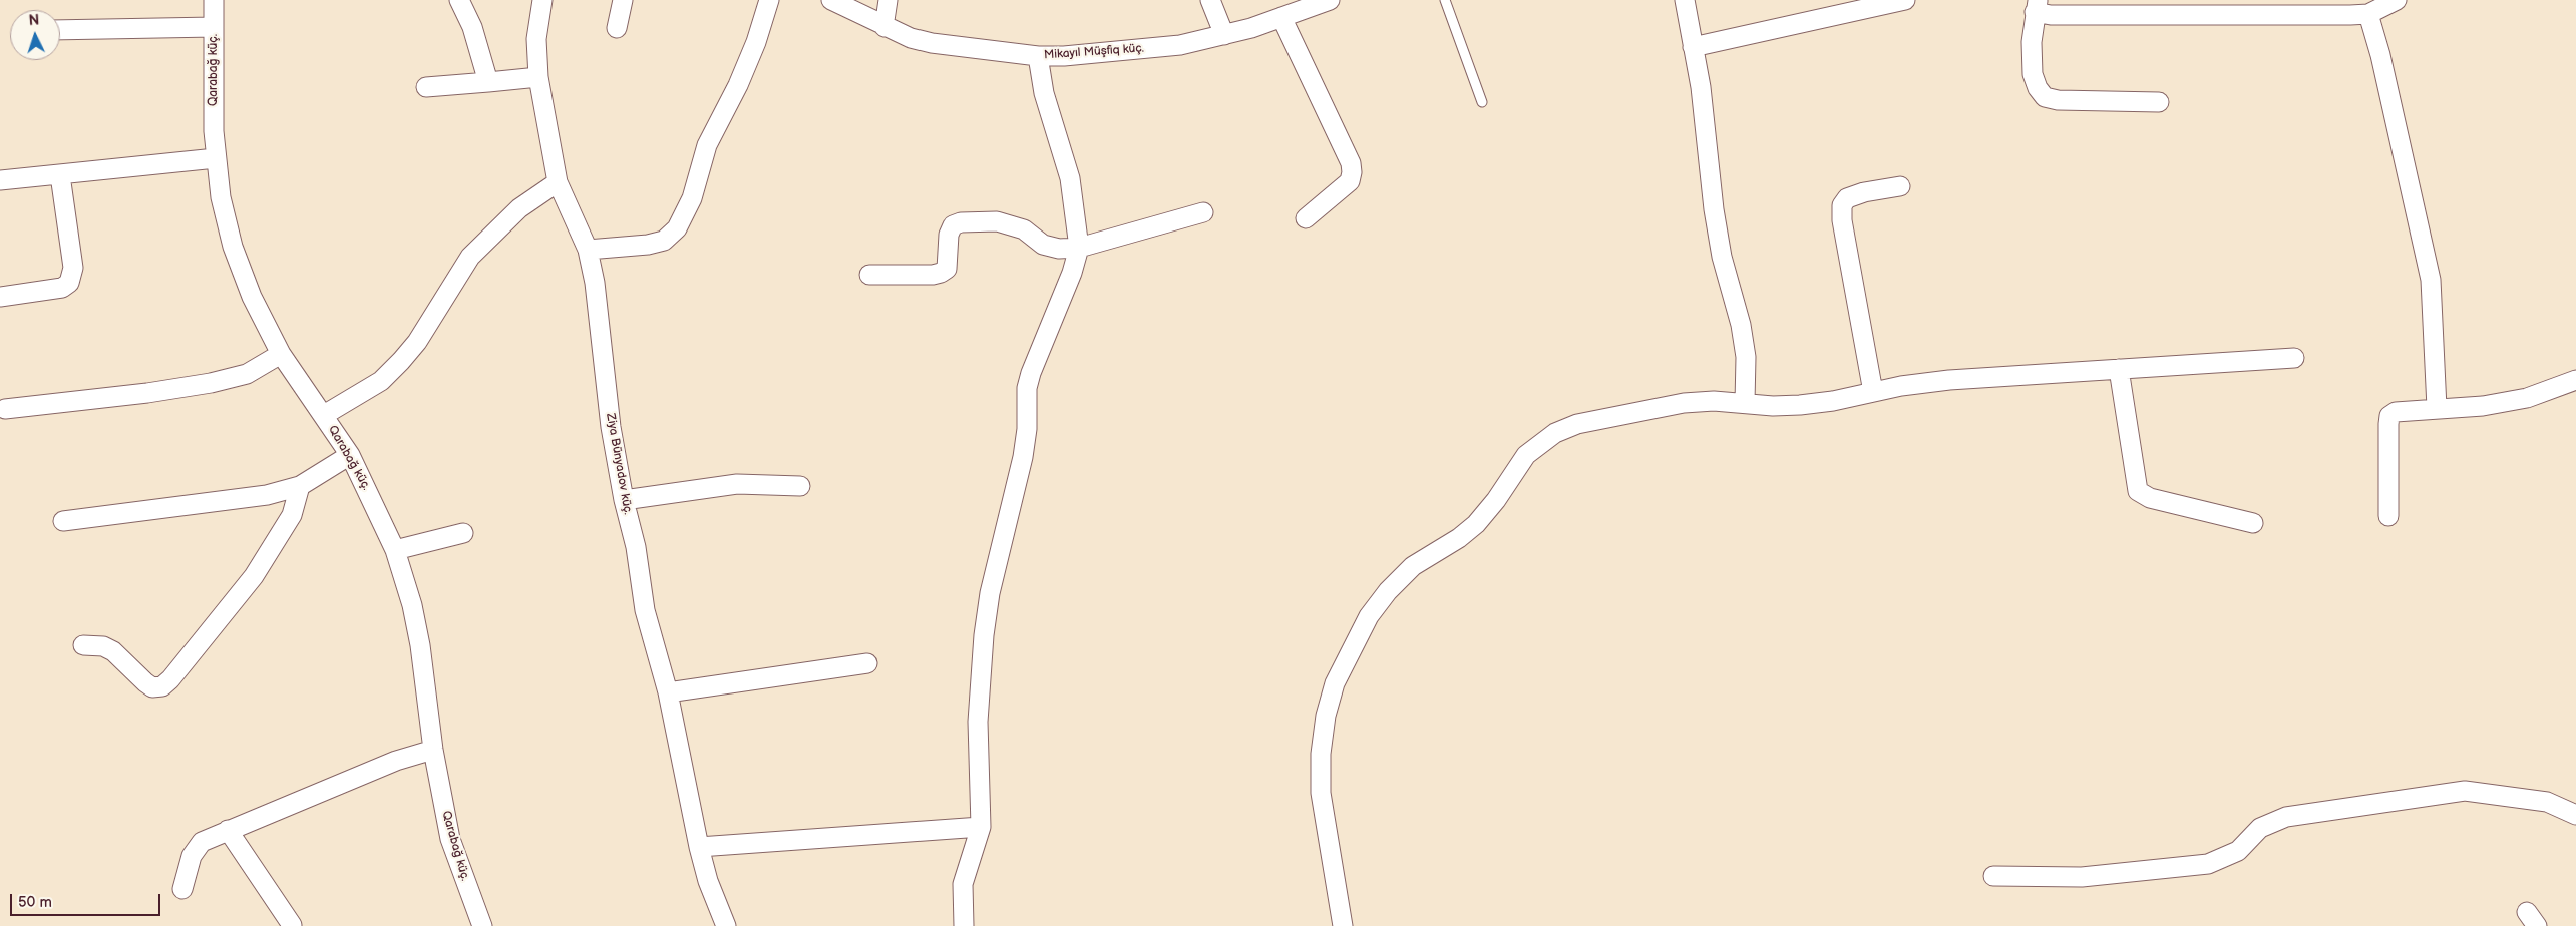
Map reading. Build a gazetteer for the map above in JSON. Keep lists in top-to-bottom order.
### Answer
{
  "streets": {
    "street": ["Mikayıl Müşfiq küç.", "Qarabağ küç.", "Ziya Bünyadov küç."]
  },
  "scale_bar": "50 m",
  "north": "top"
}
